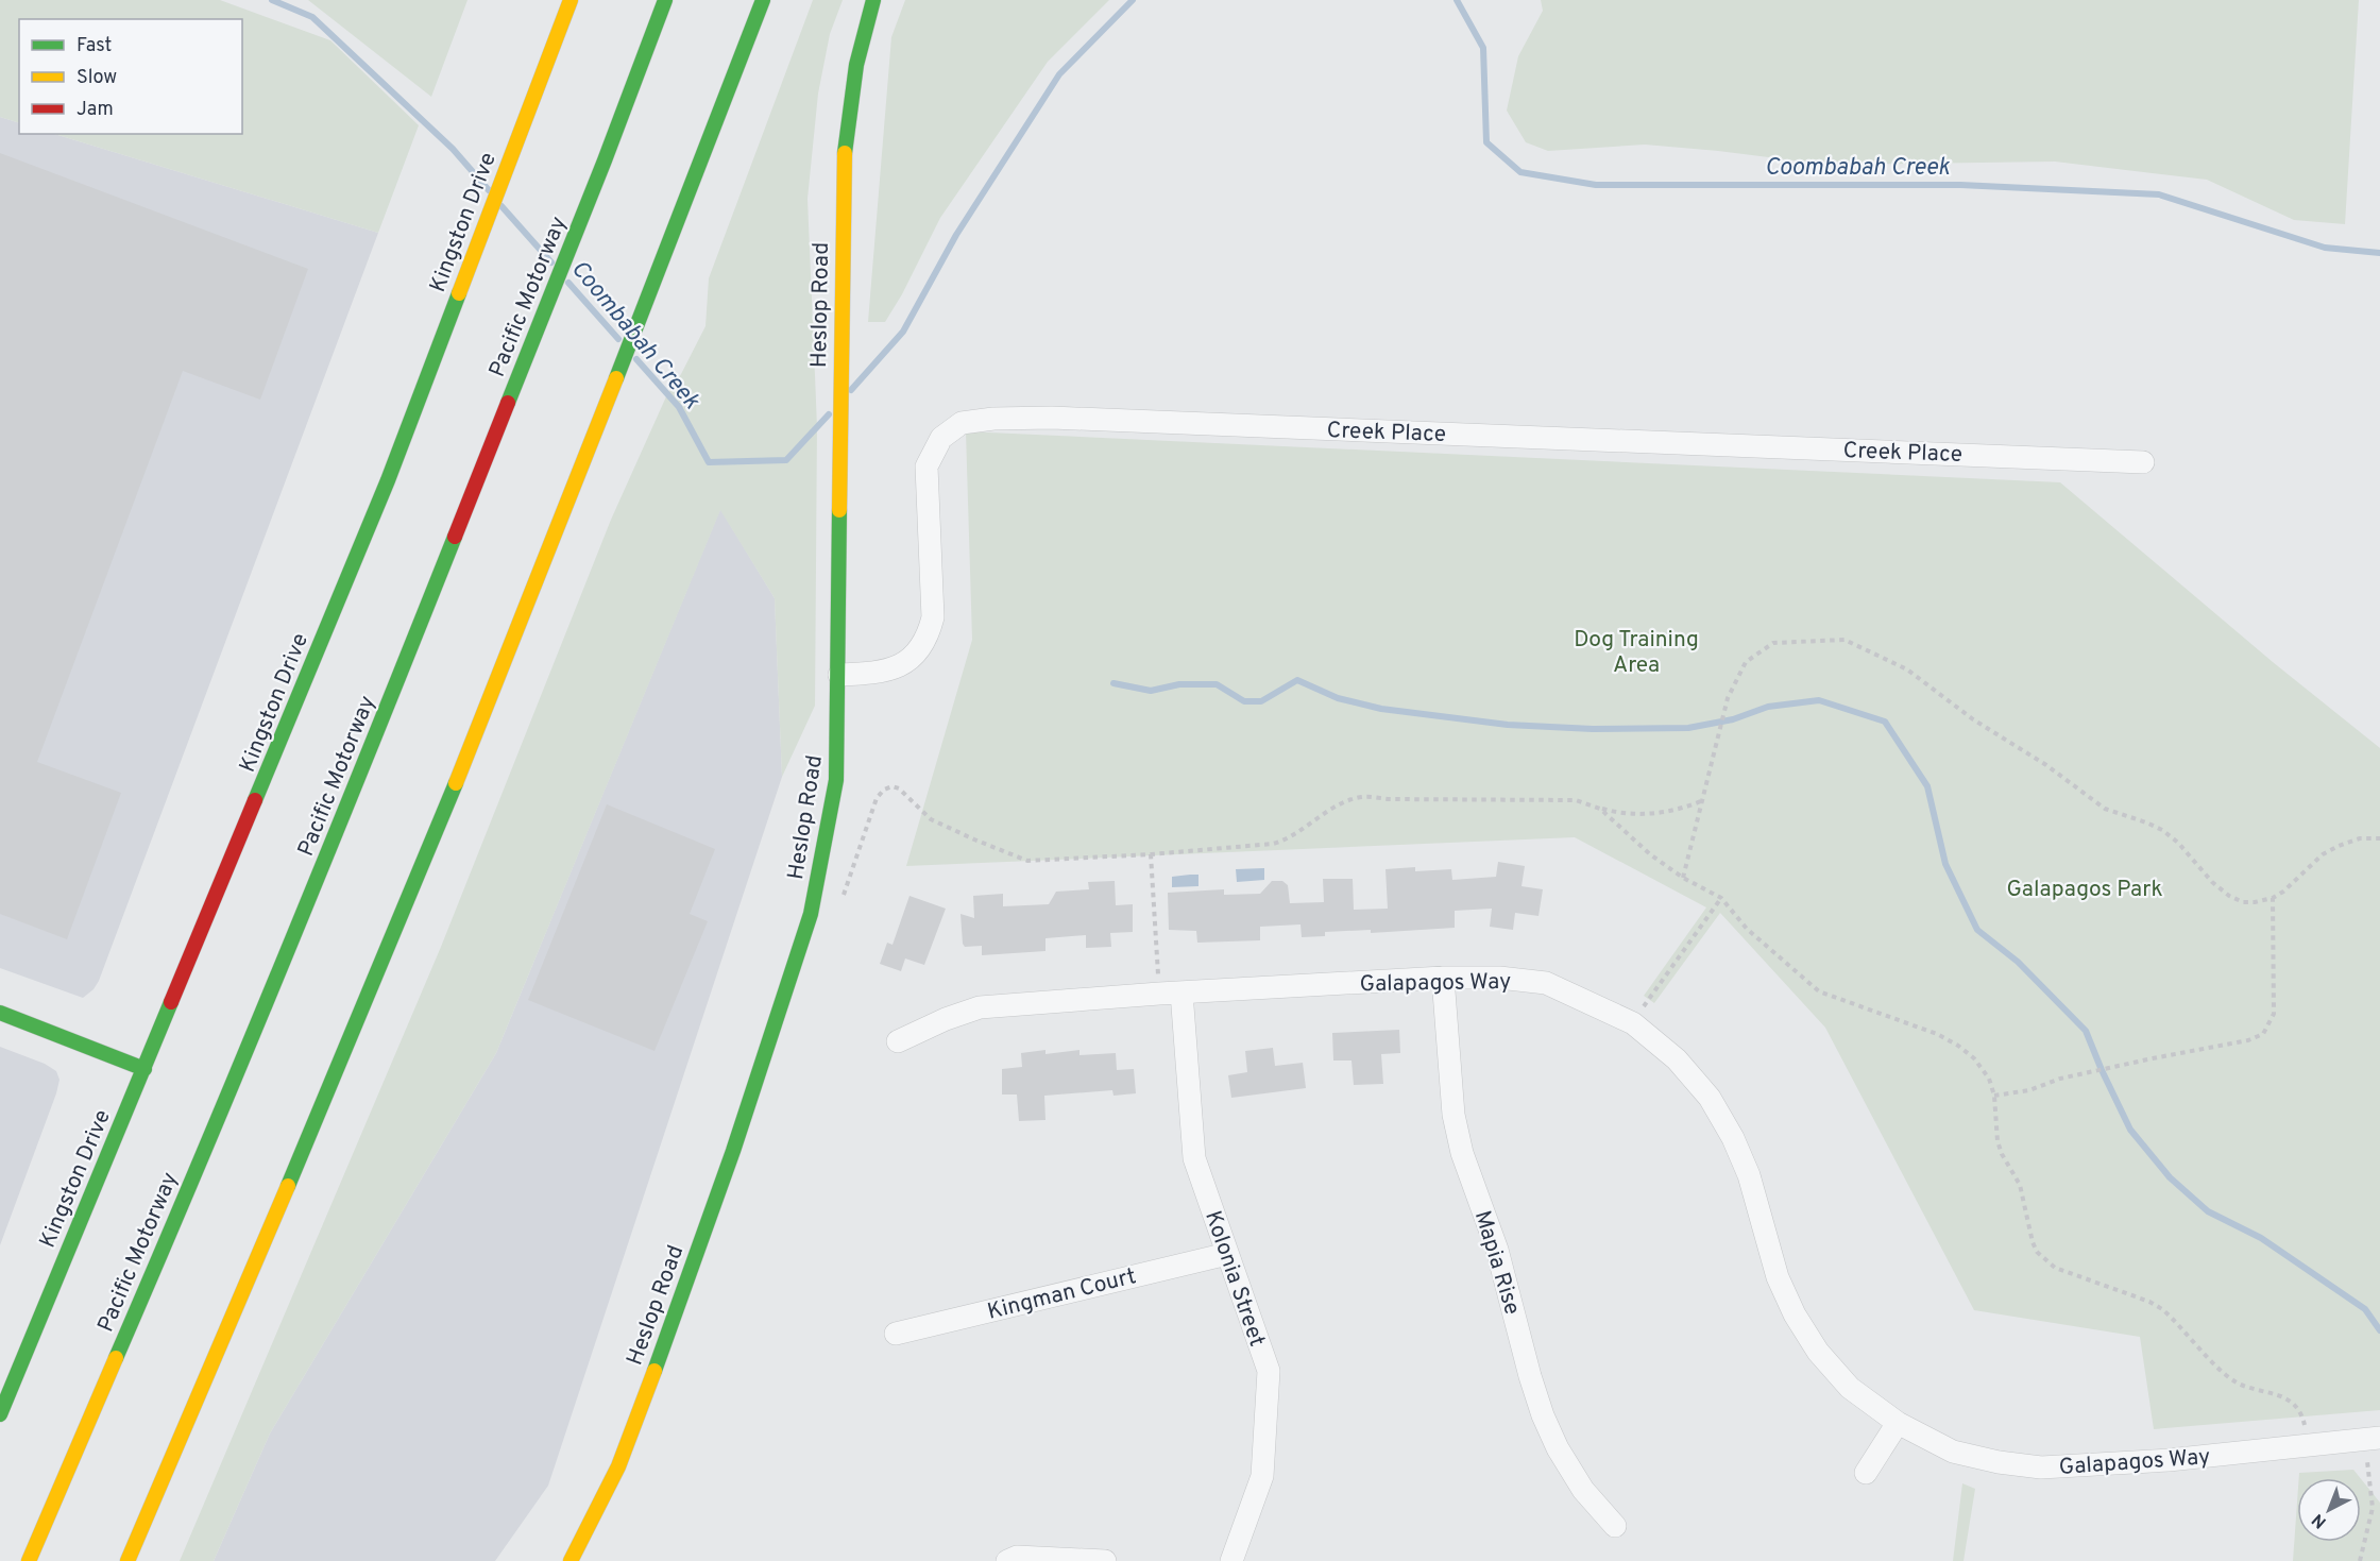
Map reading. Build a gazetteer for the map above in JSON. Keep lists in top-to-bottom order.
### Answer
{
  "streets": {
    "main road": ["Kingston Drive", "Pacific Motorway", "Heslop Road"],
    "street": [
      "Creek Place",
      "Galapagos Way",
      "Mapia Rise",
      "Kolonia Street",
      "Kingman Court"
    ]
  },
  "crossings": [
    ["Heslop Road", "Creek Place"],
    ["Galapagos Way", "Mapia Rise"],
    ["Galapagos Way", "Kolonia Street"],
    ["Kolonia Street", "Kingman Court"]
  ],
  "water": ["Coombabah Creek"],
  "parks": ["Dog Training Area", "Galapagos Park"],
  "legend": ["Fast", "Slow", "Jam"],
  "north": "bottom left"
}
